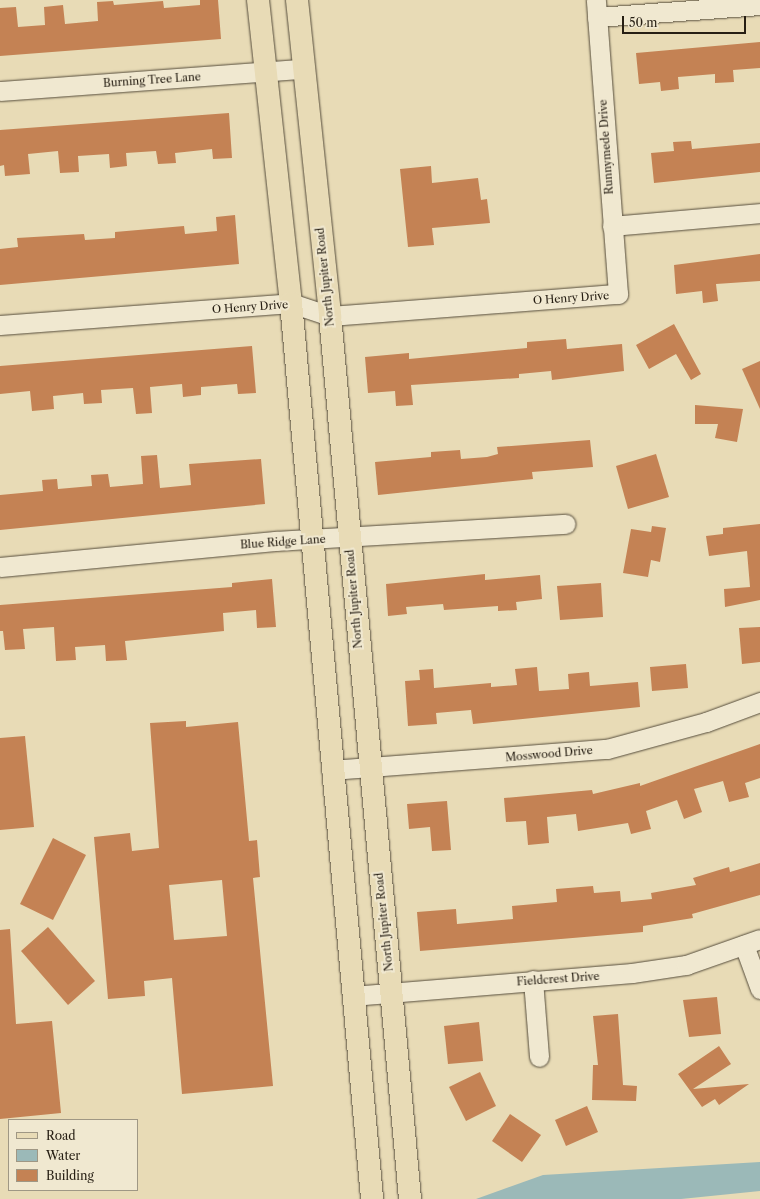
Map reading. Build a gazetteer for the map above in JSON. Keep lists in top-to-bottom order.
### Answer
{
  "streets": {
    "main road": ["North Jupiter Road"],
    "street": [
      "Burning Tree Lane",
      "Runnymede Drive",
      "O Henry Drive",
      "Blue Ridge Lane",
      "Mosswood Drive",
      "Fieldcrest Drive"
    ]
  },
  "crossings": [
    ["Burning Tree Lane", "North Jupiter Road"],
    ["Runnymede Drive", "O Henry Drive"],
    ["North Jupiter Road", "O Henry Drive"],
    ["North Jupiter Road", "Blue Ridge Lane"],
    ["North Jupiter Road", "Mosswood Drive"],
    ["North Jupiter Road", "Fieldcrest Drive"]
  ],
  "legend": ["Road", "Water", "Building"],
  "scale_bar": "50 m"
}
